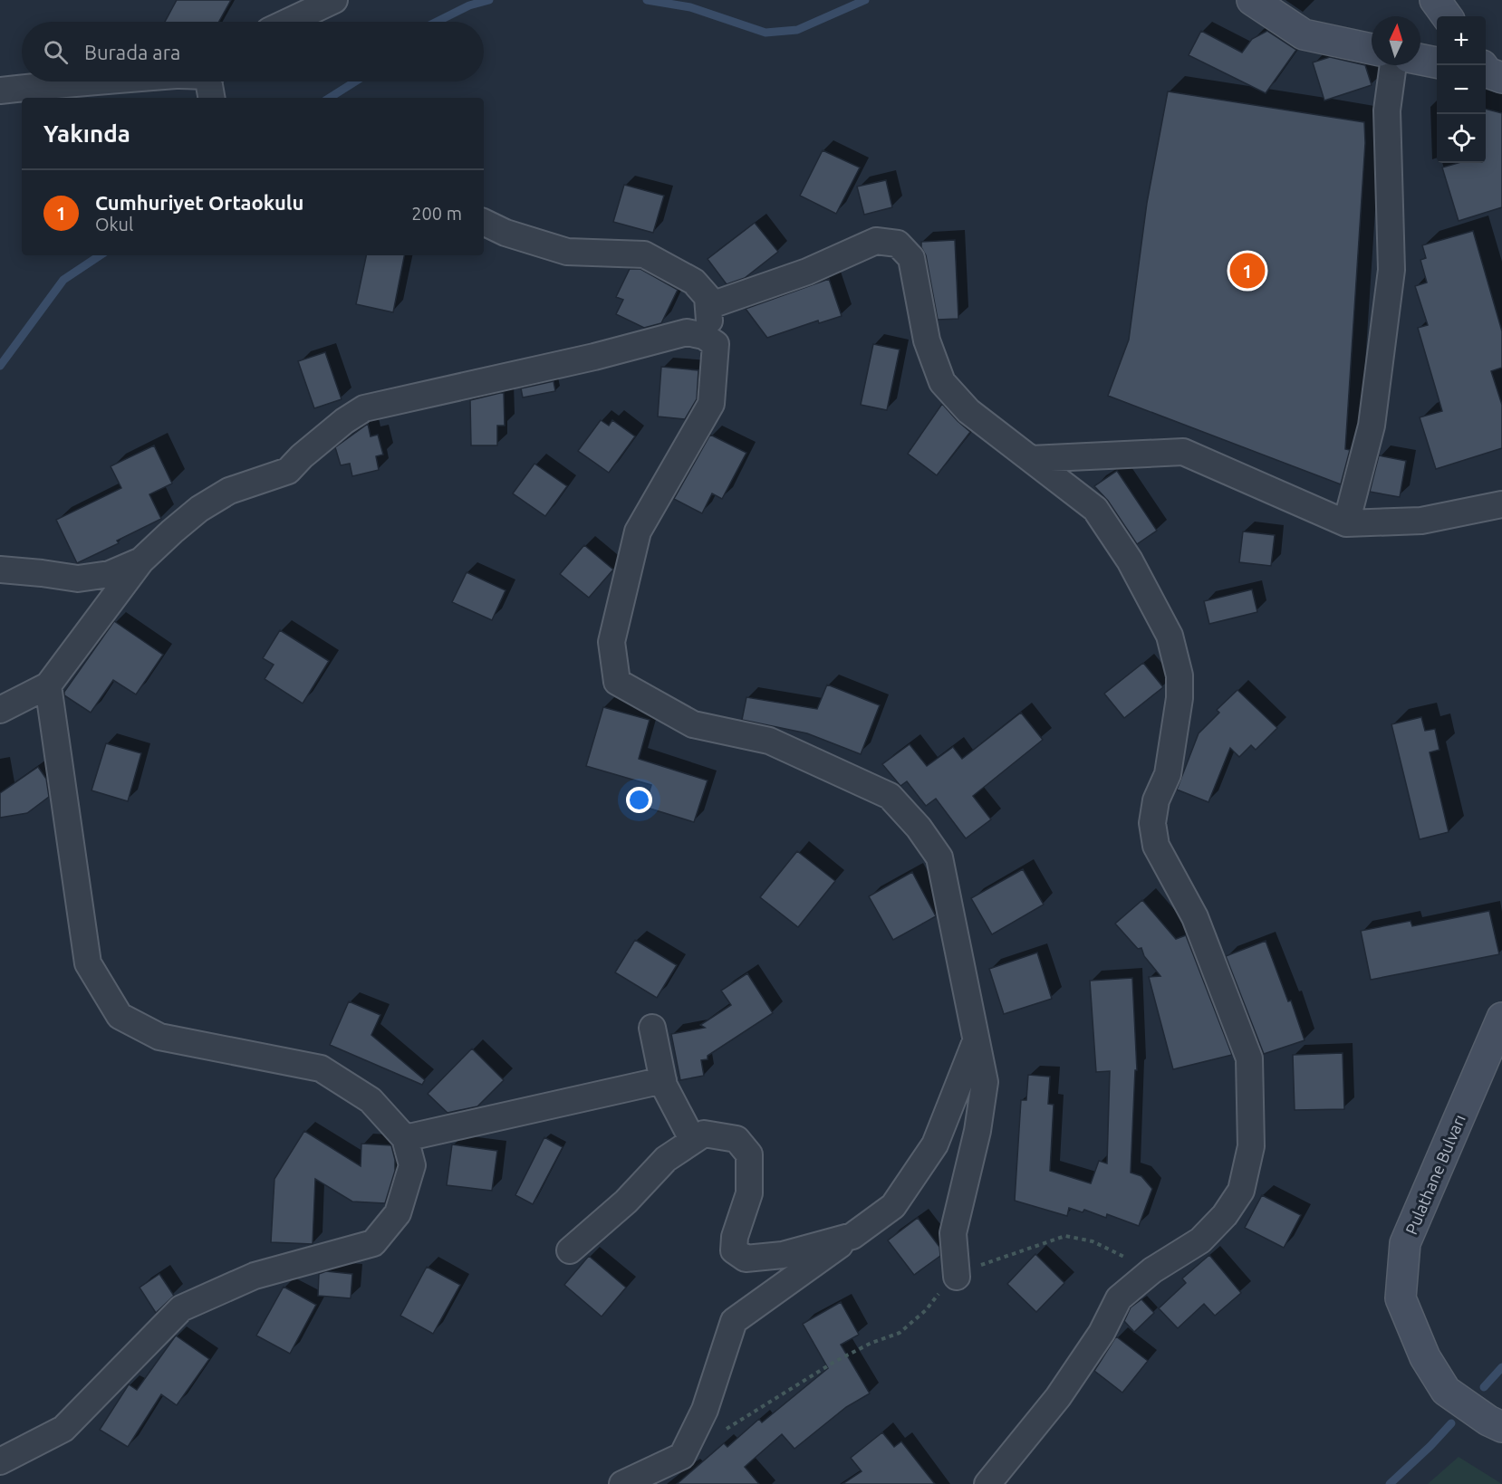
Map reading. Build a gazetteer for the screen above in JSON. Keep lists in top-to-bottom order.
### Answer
{
  "streets": {
    "street": ["Pulathane Bulvarı"]
  },
  "north": "top",
  "page": {
    "map_buttons": ["+", "−"],
    "search": "Burada ara",
    "heading": "Yakında",
    "list": [
      {
        "mark": "1",
        "name": "Cumhuriyet Ortaokulu",
        "note": "Okul",
        "value": "200 m"
      }
    ],
    "pins": "1"
  }
}
